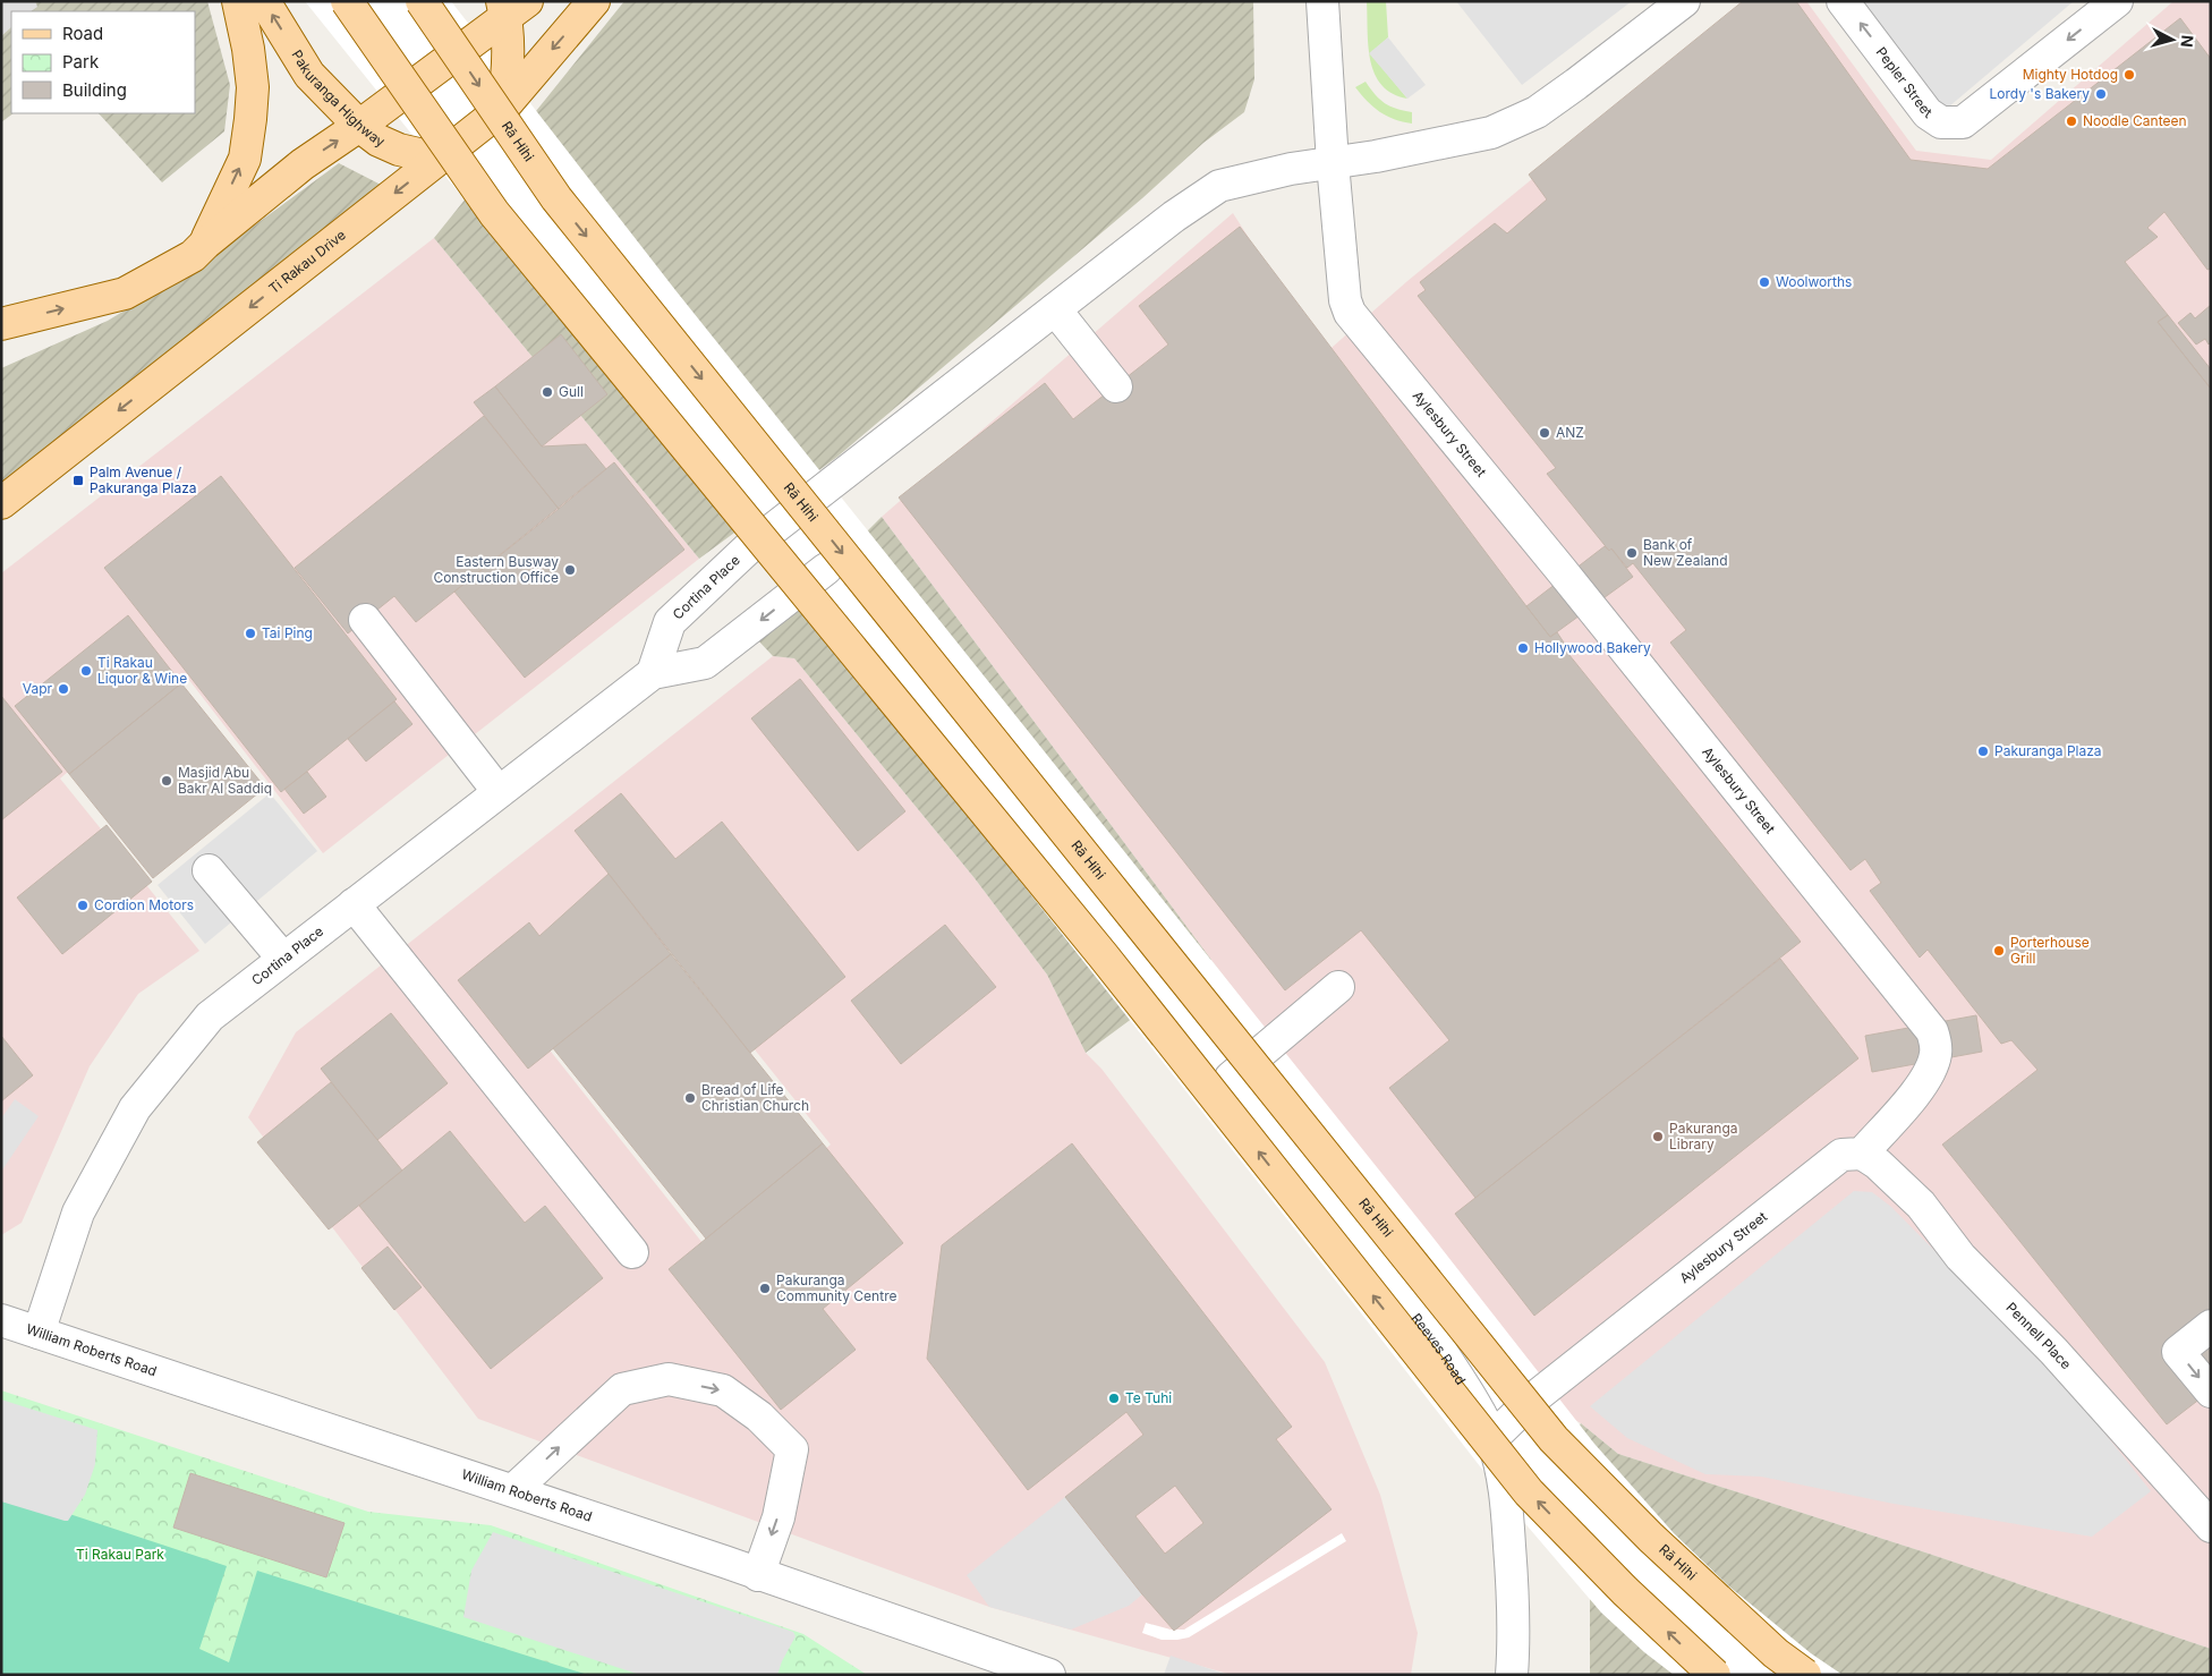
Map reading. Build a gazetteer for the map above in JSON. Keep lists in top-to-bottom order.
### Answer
{
  "streets": {
    "main road": ["Pakuranga Highway", "Rā Hihi", "Ti Rakau Drive"],
    "street": [
      "Pepler Street",
      "Aylesbury Street",
      "Cortina Place",
      "Pennell Place",
      "William Roberts Road",
      "Reeves Road"
    ]
  },
  "crossings": [
    ["Pakuranga Highway", "Ti Rakau Drive"],
    ["Aylesbury Street", "Cortina Place"],
    ["Aylesbury Street", "Pennell Place"],
    ["Aylesbury Street", "Reeves Road"],
    ["Cortina Place", "William Roberts Road"]
  ],
  "parks": ["Ti Rakau Park"],
  "places": {
    "other": [
      "Mighty Hotdog",
      "Lordy 's Bakery",
      "Noodle Canteen",
      "Woolworths",
      "Gull",
      "ANZ",
      "Bank of New Zealand",
      "Eastern Busway Construction Office",
      "Tai Ping",
      "Hollywood Bakery",
      "Ti Rakau Liquor & Wine",
      "Vapr",
      "Pakuranga Plaza",
      "Masjid Abu Bakr Al Saddiq",
      "Cordion Motors",
      "Porterhouse Grill",
      "Bread of Life Christian Church",
      "Pakuranga Library",
      "Pakuranga Community Centre",
      "Te Tuhi"
    ],
    "transit": ["Palm Avenue / Pakuranga Plaza"]
  },
  "legend": ["Road", "Park", "Building"],
  "north": "right"
}
